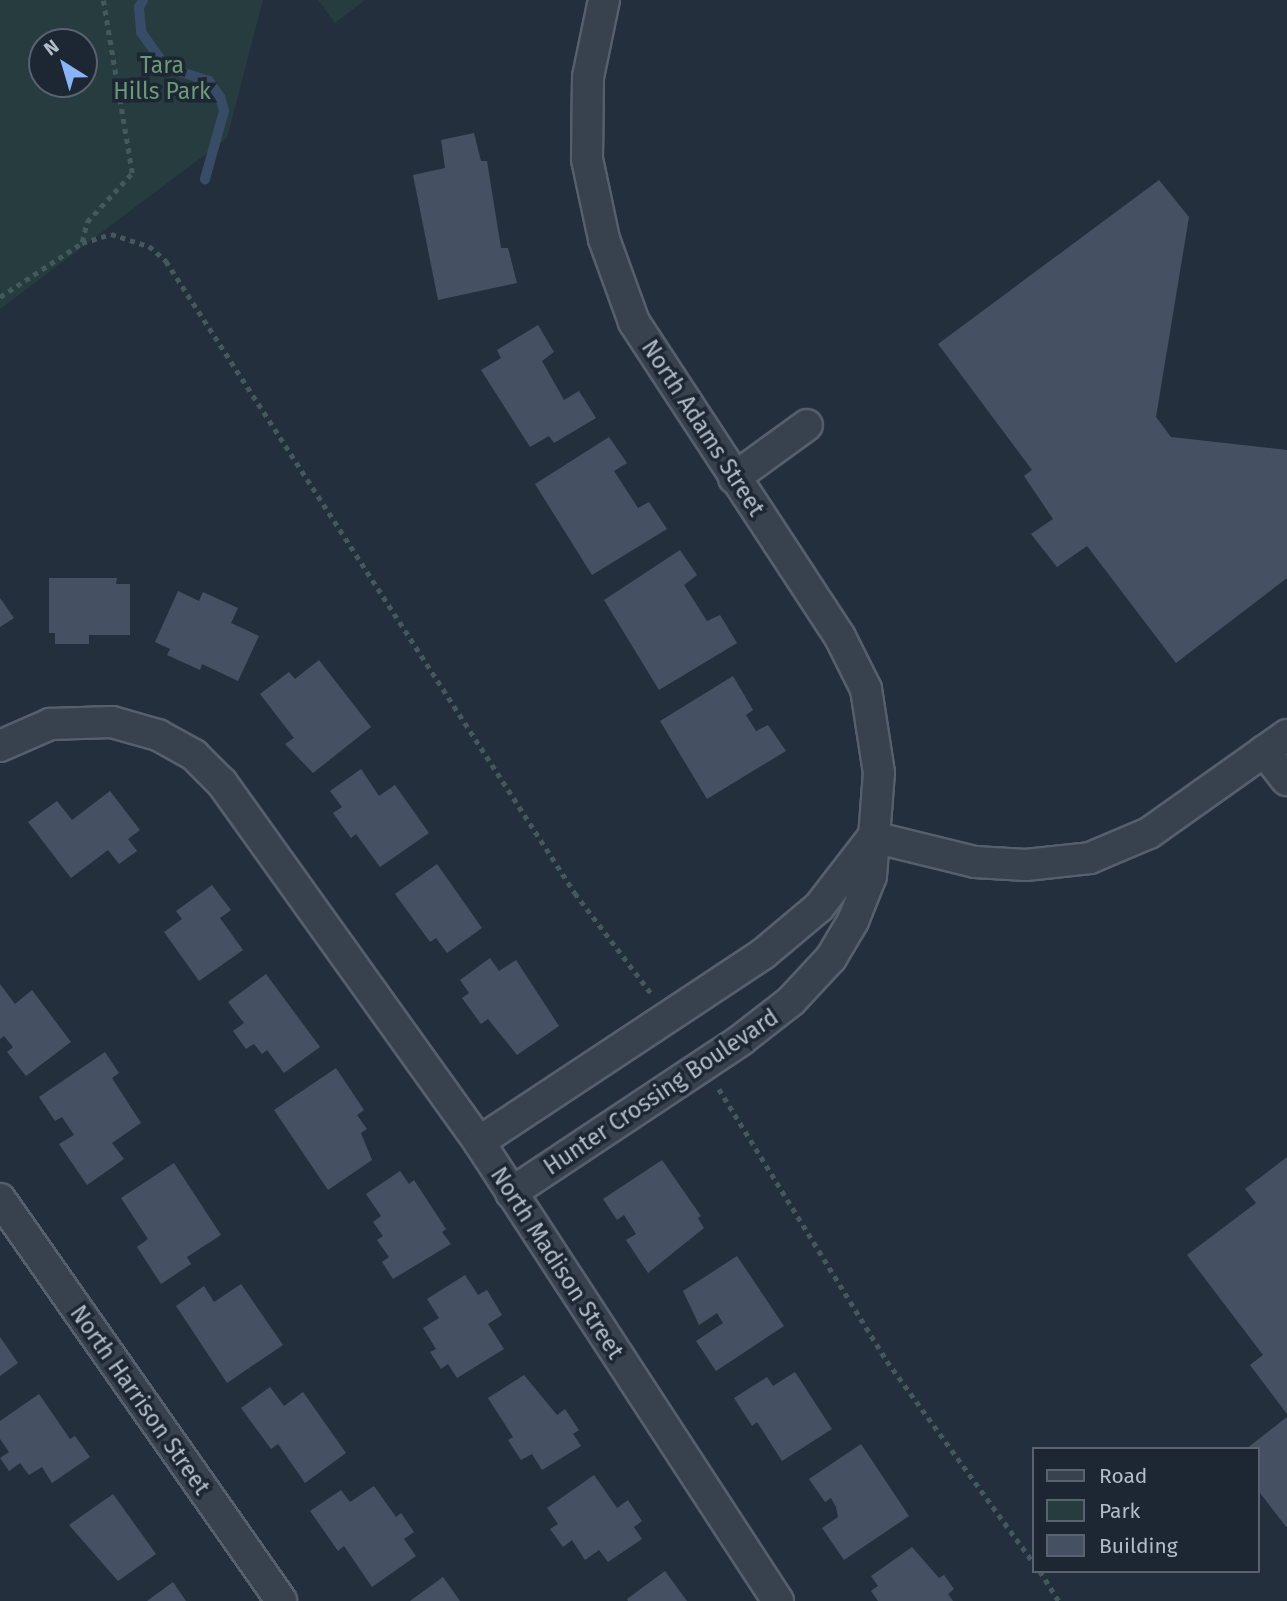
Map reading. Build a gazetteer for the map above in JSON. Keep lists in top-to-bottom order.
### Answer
{
  "streets": {
    "street": [
      "North Adams Street",
      "Hunter Crossing Boulevard",
      "North Madison Street",
      "North Harrison Street"
    ]
  },
  "crossings": [
    ["North Adams Street", "Hunter Crossing Boulevard"],
    ["Hunter Crossing Boulevard", "North Madison Street"]
  ],
  "parks": ["Tara Hills Park"],
  "legend": ["Road", "Park", "Building"],
  "north": "top left"
}
